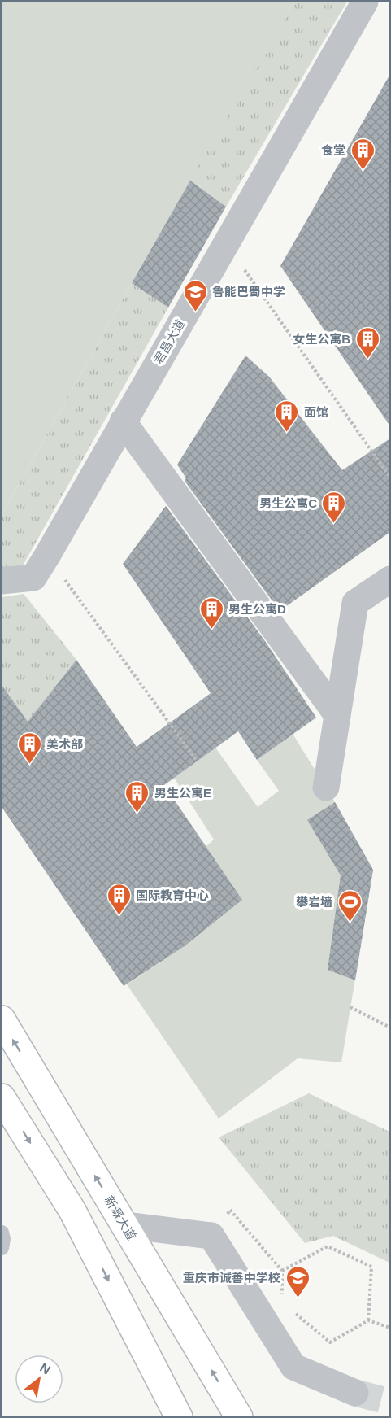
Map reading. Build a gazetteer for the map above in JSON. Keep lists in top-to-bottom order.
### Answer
{
  "streets": {
    "main road": ["新溉大道"],
    "street": ["君昌大道"]
  },
  "places": {
    "building": [
      "食堂",
      "女生公寓B",
      "面馆",
      "男生公寓C",
      "男生公寓D",
      "美术部",
      "男生公寓E",
      "国际教育中心"
    ],
    "school or university": ["鲁能巴蜀中学", "重庆市诚善中学校"],
    "sports": ["攀岩墙"]
  },
  "north": "top right"
}
